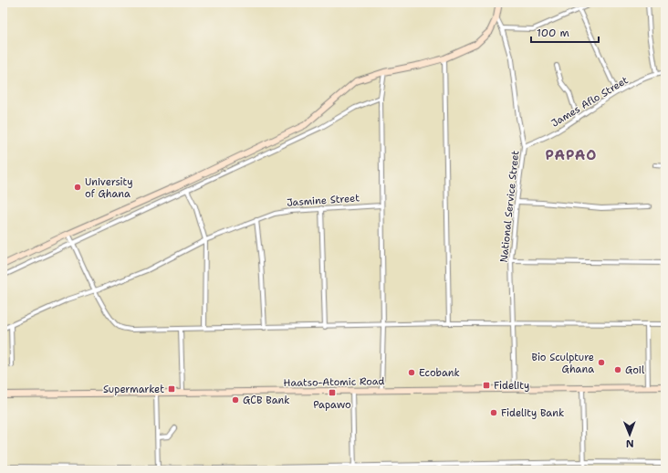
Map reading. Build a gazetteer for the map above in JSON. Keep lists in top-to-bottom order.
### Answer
{
  "streets": {
    "main road": ["Haatso-Atomic Road"],
    "street": ["James Aflo Street", "Jasmine Street", "National Service Street"]
  },
  "crossings": [
    ["James Aflo Street", "National Service Street"],
    ["National Service Street", "Haatso-Atomic Road"]
  ],
  "districts": ["PAPAO"],
  "places": {
    "other": [
      "University of Ghana",
      "Bio Sculpture Ghana",
      "Goil",
      "Ecobank",
      "GCB Bank",
      "Fidelity Bank"
    ],
    "transit": ["Fidelity", "Supermarket", "Papawo"]
  },
  "scale_bar": "100 m",
  "north": "bottom"
}
